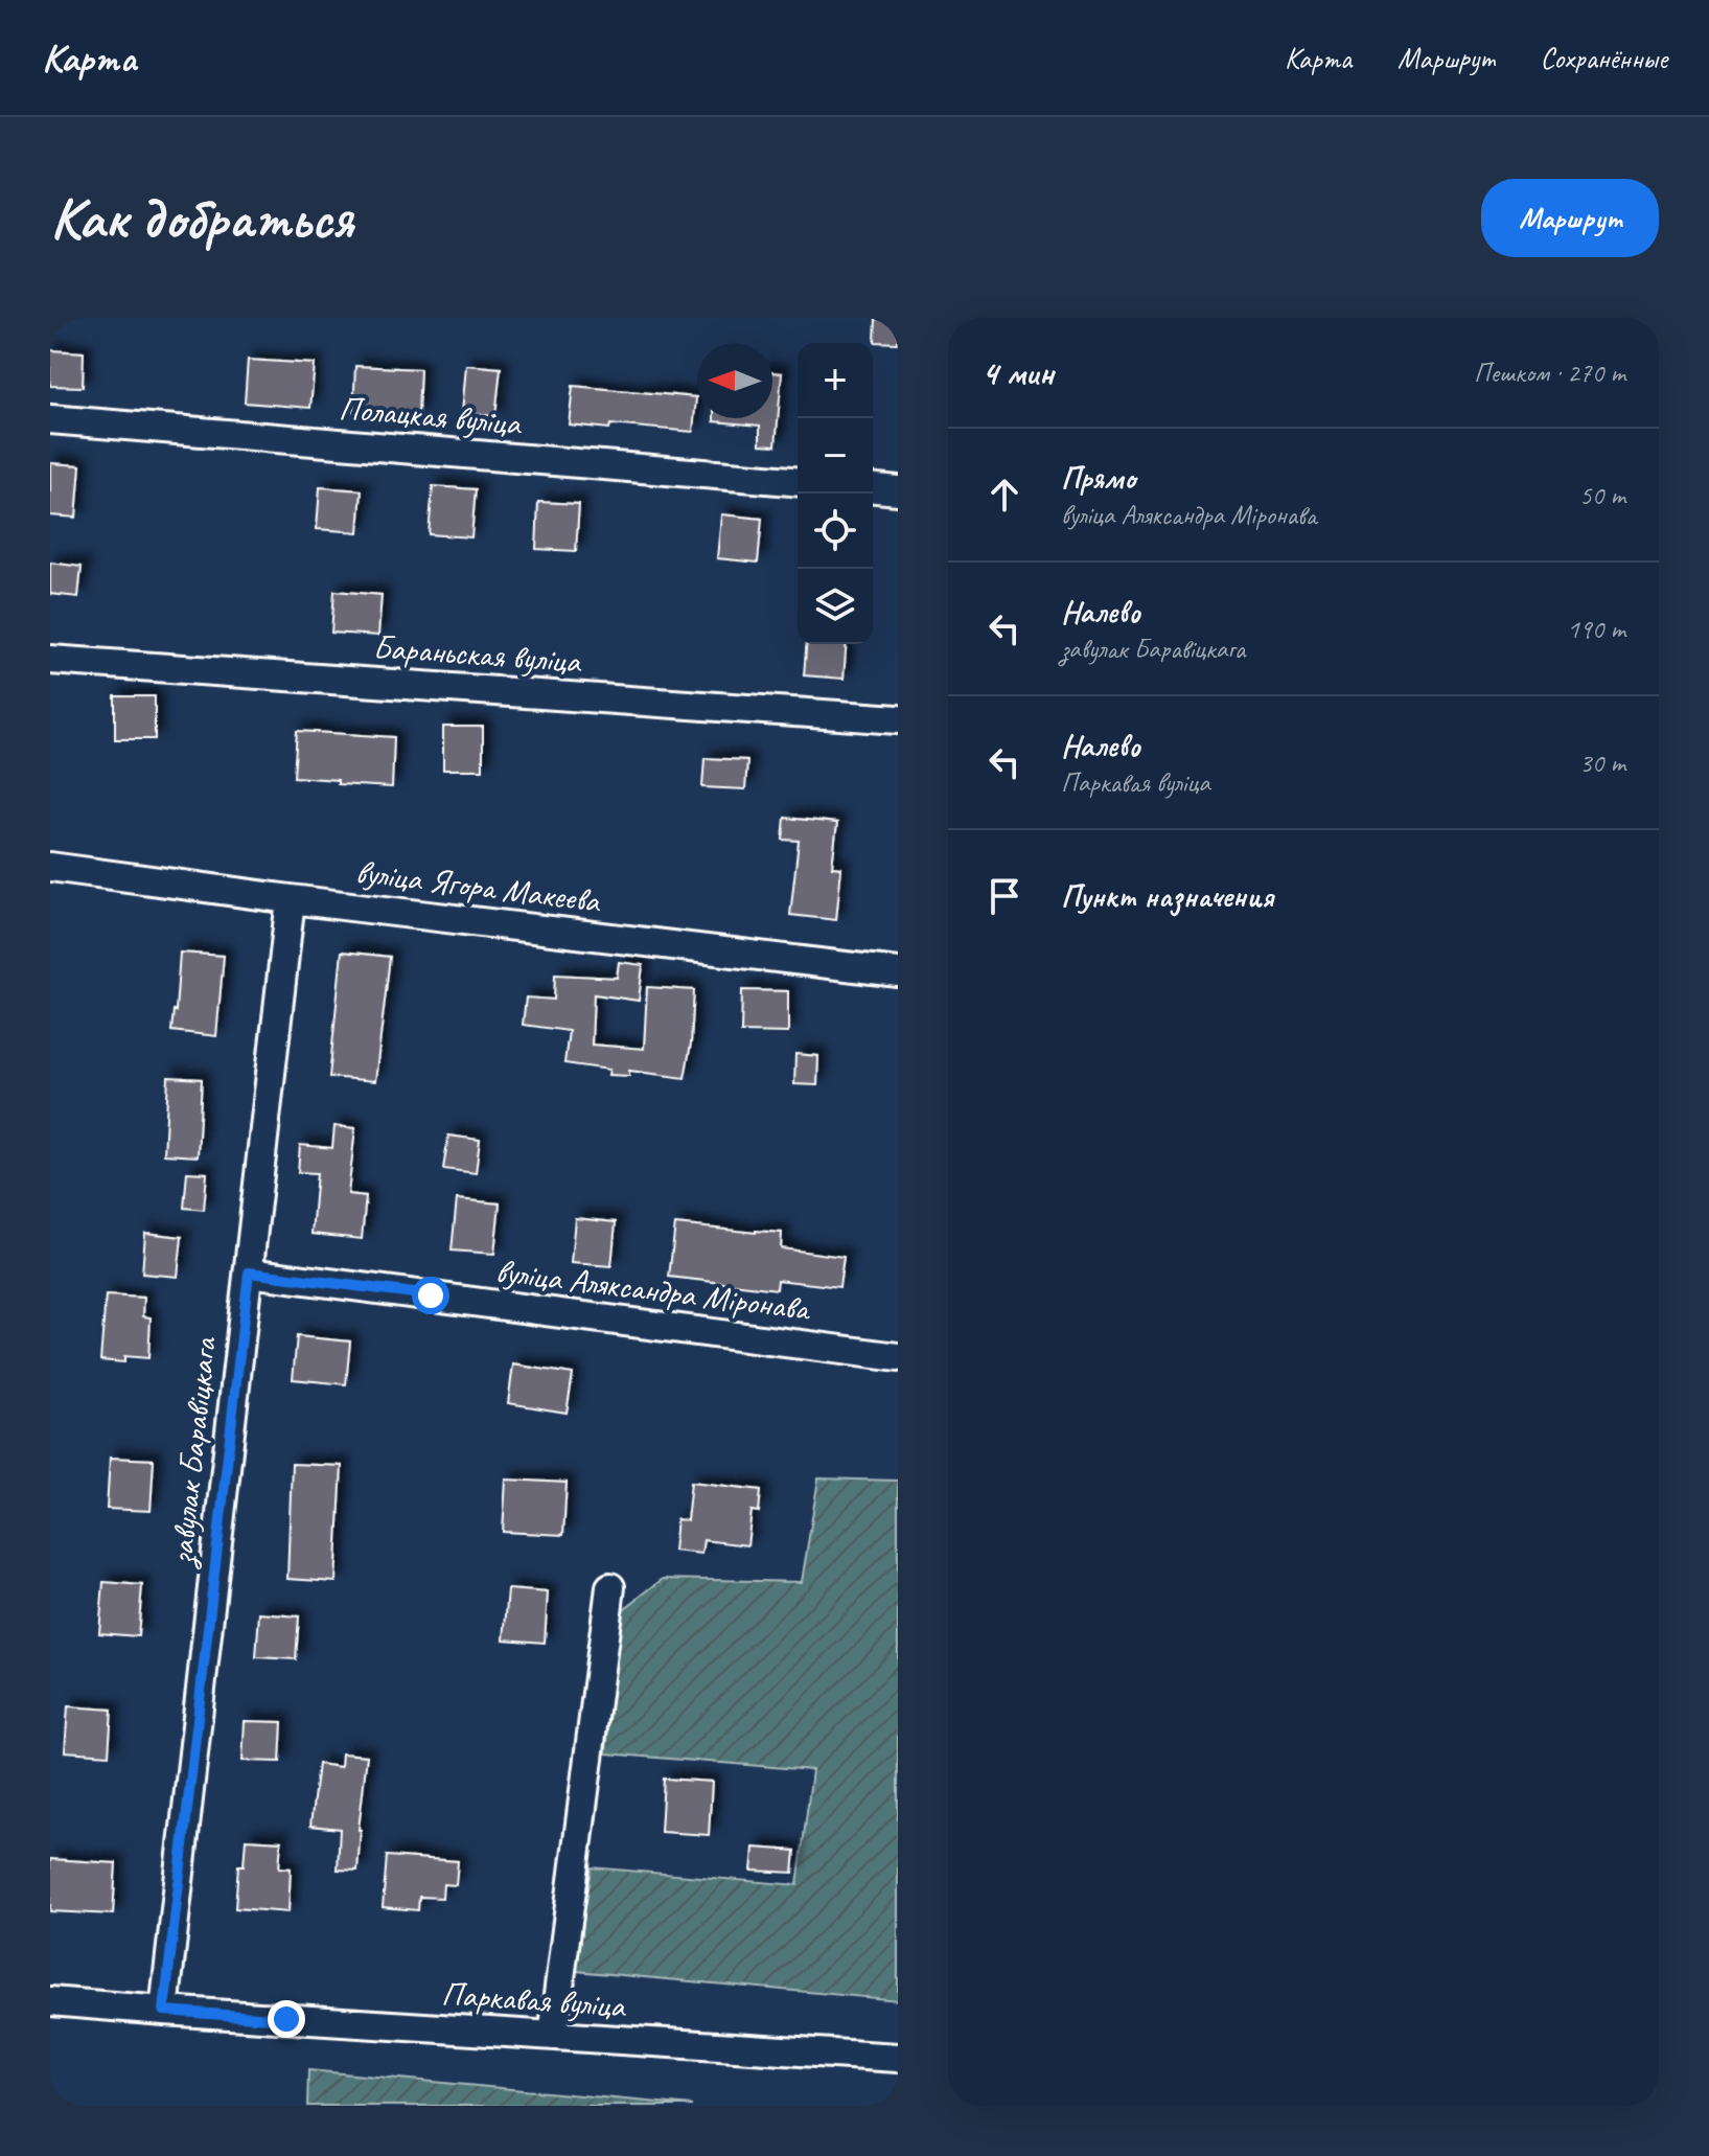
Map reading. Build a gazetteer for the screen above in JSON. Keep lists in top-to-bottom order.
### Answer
{
  "streets": {
    "street": [
      "Полацкая вуліца",
      "Бараньская вуліца",
      "вуліца Ягора Макеева",
      "вуліца Аляксандра Міронава",
      "завулак Баравіцкага",
      "Паркавая вуліца"
    ]
  },
  "crossings": [
    ["вуліца Ягора Макеева", "завулак Баравіцкага"],
    ["вуліца Аляксандра Міронава", "завулак Баравіцкага"],
    ["завулак Баравіцкага", "Паркавая вуліца"]
  ],
  "north": "left",
  "page": {
    "header": "Карта",
    "nav": ["Карта", "Маршрут", "Сохранённые"],
    "buttons": "Маршрут",
    "title": "Как добраться",
    "heading": ["4 мин", "Пешком · 270 m"],
    "map_buttons": ["+", "−"],
    "list": [
      ["Прямо", "вуліца Аляксандра Міронава", "50 m"],
      ["Налево", "завулак Баравіцкага", "190 m"],
      ["Налево", "Паркавая вуліца", "30 m"],
      "Пункт назначения"
    ]
  }
}
